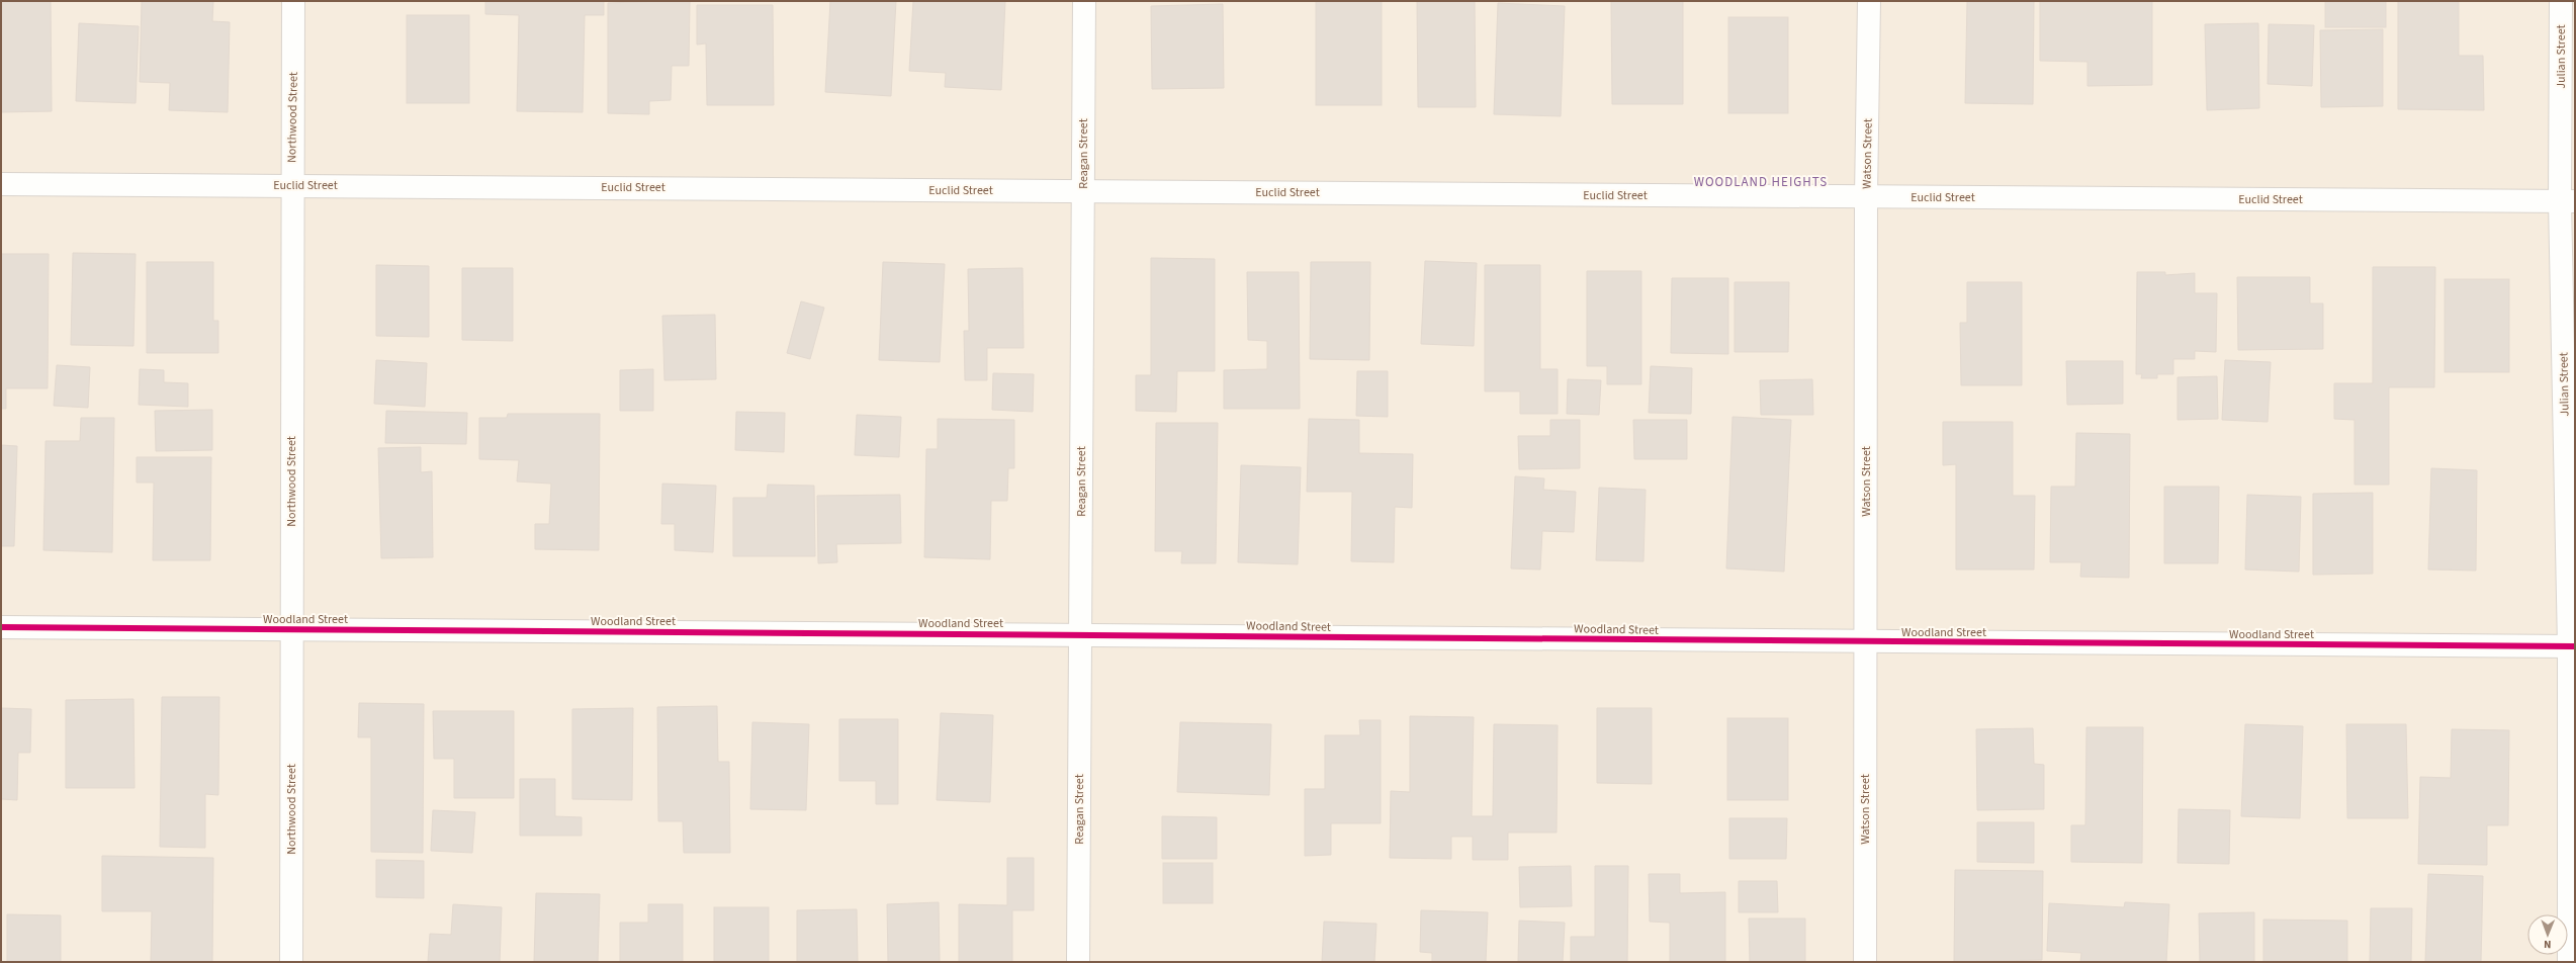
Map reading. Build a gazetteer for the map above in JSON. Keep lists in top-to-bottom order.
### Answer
{
  "streets": {
    "street": [
      "Julian Street",
      "Northwood Street",
      "Reagan Street",
      "Watson Street",
      "Euclid Street",
      "Woodland Street"
    ]
  },
  "crossings": [
    ["Julian Street", "Euclid Street"],
    ["Julian Street", "Woodland Street"],
    ["Northwood Street", "Euclid Street"],
    ["Northwood Street", "Woodland Street"],
    ["Reagan Street", "Euclid Street"],
    ["Reagan Street", "Woodland Street"],
    ["Watson Street", "Euclid Street"],
    ["Watson Street", "Woodland Street"]
  ],
  "districts": ["WOODLAND HEIGHTS"],
  "north": "bottom"
}
